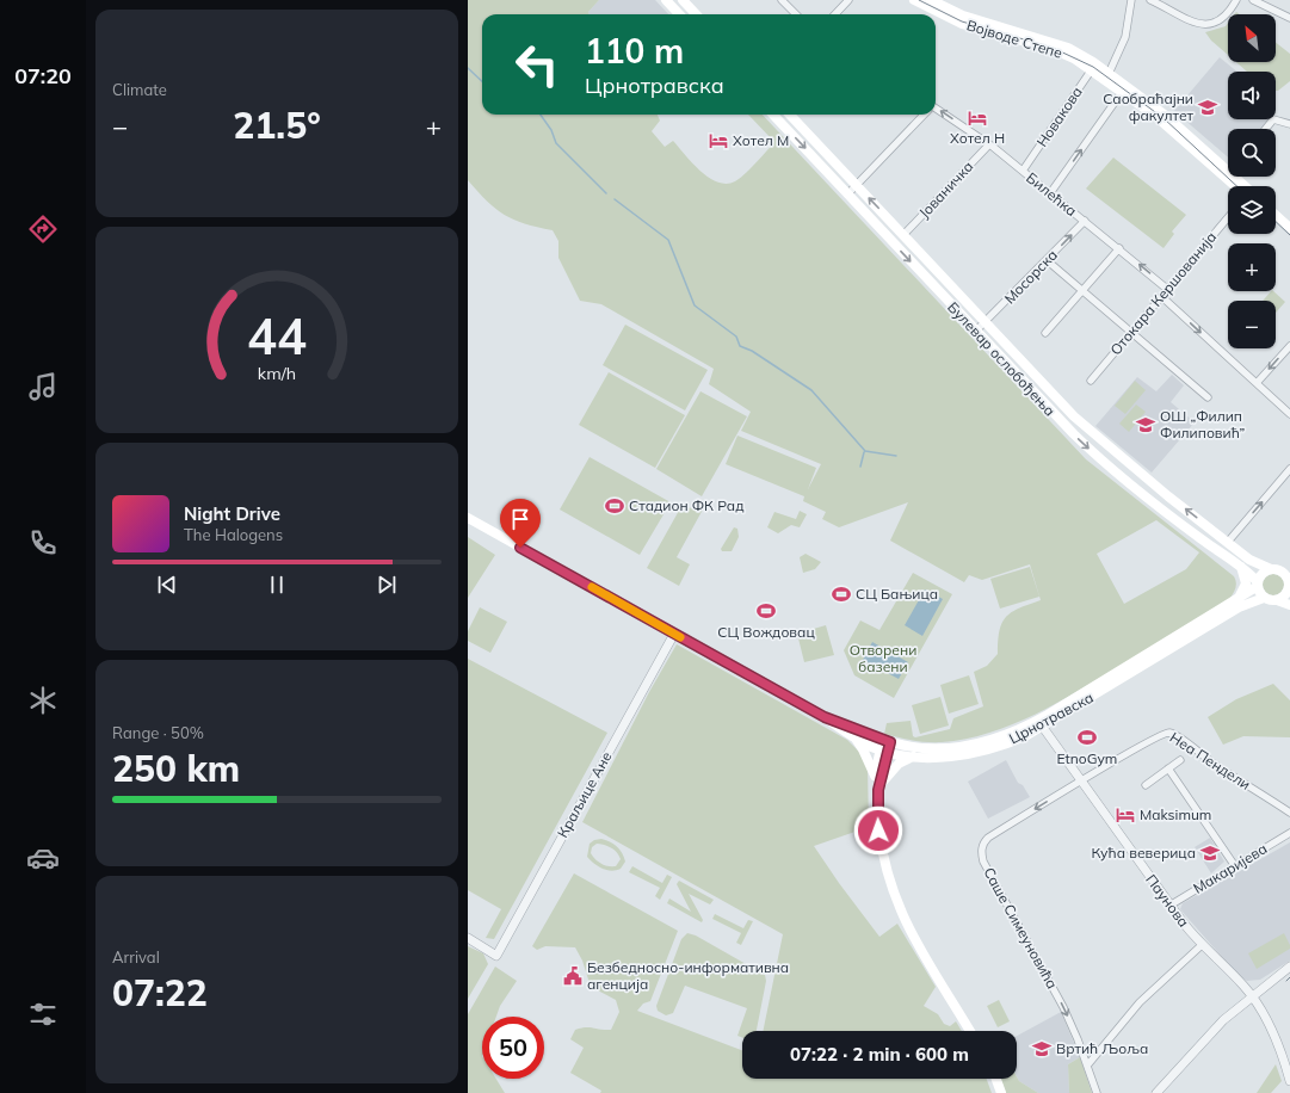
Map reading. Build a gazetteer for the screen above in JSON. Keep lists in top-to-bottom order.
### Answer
{
  "streets": {
    "main road": ["Војводе Степе", "Булевар ослобођења", "Црнотравска"],
    "street": [
      "Новакова",
      "Јованичка",
      "Билећка",
      "Мосорска",
      "Отокара Кершованија",
      "Неа Пендели",
      "Краљице Ане",
      "Макаријева",
      "Паунова",
      "Саше Симеуновића"
    ]
  },
  "crossings": [
    ["Војводе Степе", "Новакова"],
    ["Новакова", "Билећка"],
    ["Јованичка", "Билећка"],
    ["Јованичка", "Булевар ослобођења"],
    ["Билећка", "Мосорска"],
    ["Билећка", "Отокара Кершованија"],
    ["Мосорска", "Булевар ослобођења"],
    ["Булевар ослобођења", "Црнотравска"],
    ["Црнотравска", "Краљице Ане"],
    ["Црнотравска", "Паунова"],
    ["Неа Пендели", "Паунова"],
    ["Неа Пендели", "Саше Симеуновића"],
    ["Макаријева", "Паунова"],
    ["Паунова", "Саше Симеуновића"]
  ],
  "parks": ["Отворени базени"],
  "places": {
    "school or university": [
      "Саобраћајни факултет",
      "ОШ „Филип Филиповић”",
      "Кућа веверица",
      "Вртић Љоља"
    ],
    "hotel": ["Хотел Н", "Хотел М", "Maksimum"],
    "sports": [
      "Стадион ФК Рад",
      "СЦ Бањица",
      "СЦ Вождовац",
      "EtnoGym"
    ],
    "public building": ["Безбедносно-информативна агенција"]
  },
  "north": "top left",
  "page": {
    "tabs": "07:20",
    "tile": [
      "Climate",
      ["Range · 50%", "250 km"],
      ["Arrival", "07:22"]
    ],
    "map_buttons": ["+", "−"],
    "turn": ["110 m", "Црнотравска"],
    "heat": ["−", "21.5°", "+"],
    "song": ["Night Drive", "The Halogens"],
    "limit": "50",
    "trip": "07:22 · 2 min · 600 m",
    "gauge": ["44", "km/h"]
  }
}
